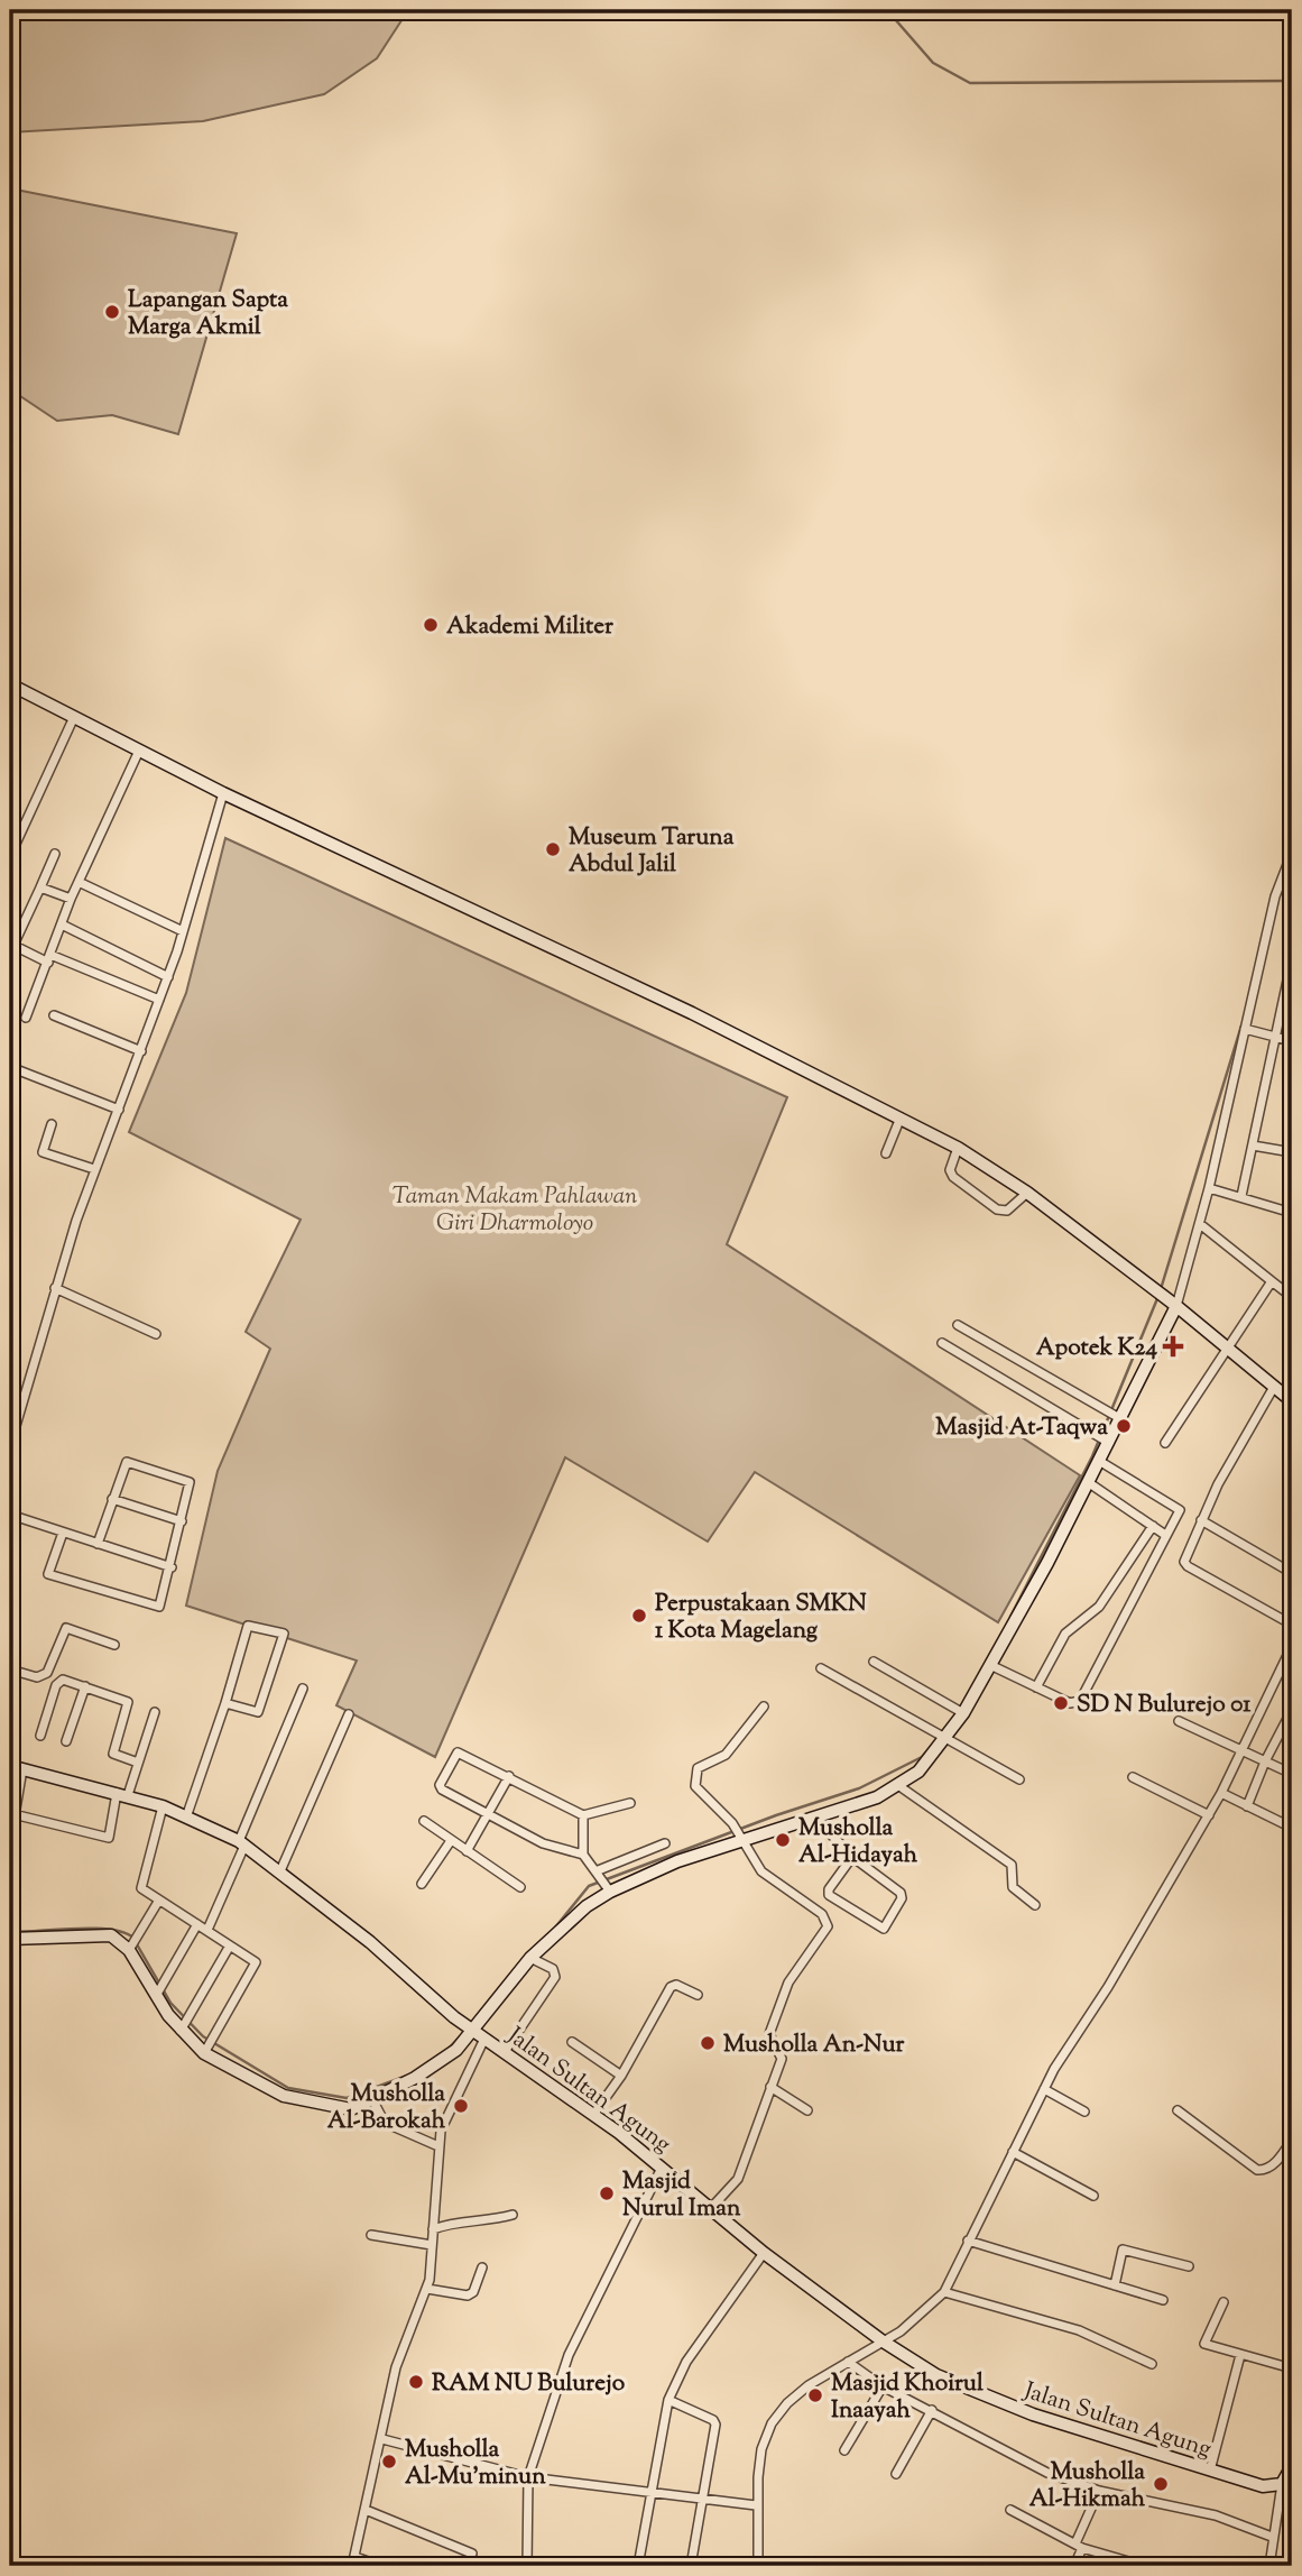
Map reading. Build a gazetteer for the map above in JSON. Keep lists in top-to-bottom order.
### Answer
{
  "streets": {
    "main road": ["Jalan Sultan Agung"]
  },
  "parks": ["Taman Makam Pahlawan Giri Dharmoloyo"],
  "places": {
    "other": [
      "Lapangan Sapta Marga Akmil",
      "Akademi Militer",
      "Museum Taruna Abdul Jalil",
      "Masjid At-Taqwa",
      "Perpustakaan SMKN 1 Kota Magelang",
      "SD N Bulurejo 01",
      "Musholla Al-Hidayah",
      "Musholla An-Nur",
      "Musholla Al-Barokah",
      "Masjid Nurul Iman",
      "RAM NU Bulurejo",
      "Masjid Khoirul Inaayah",
      "Musholla Al-Mu'minun",
      "Musholla Al-Hikmah"
    ],
    "health": ["Apotek K24"]
  }
}
